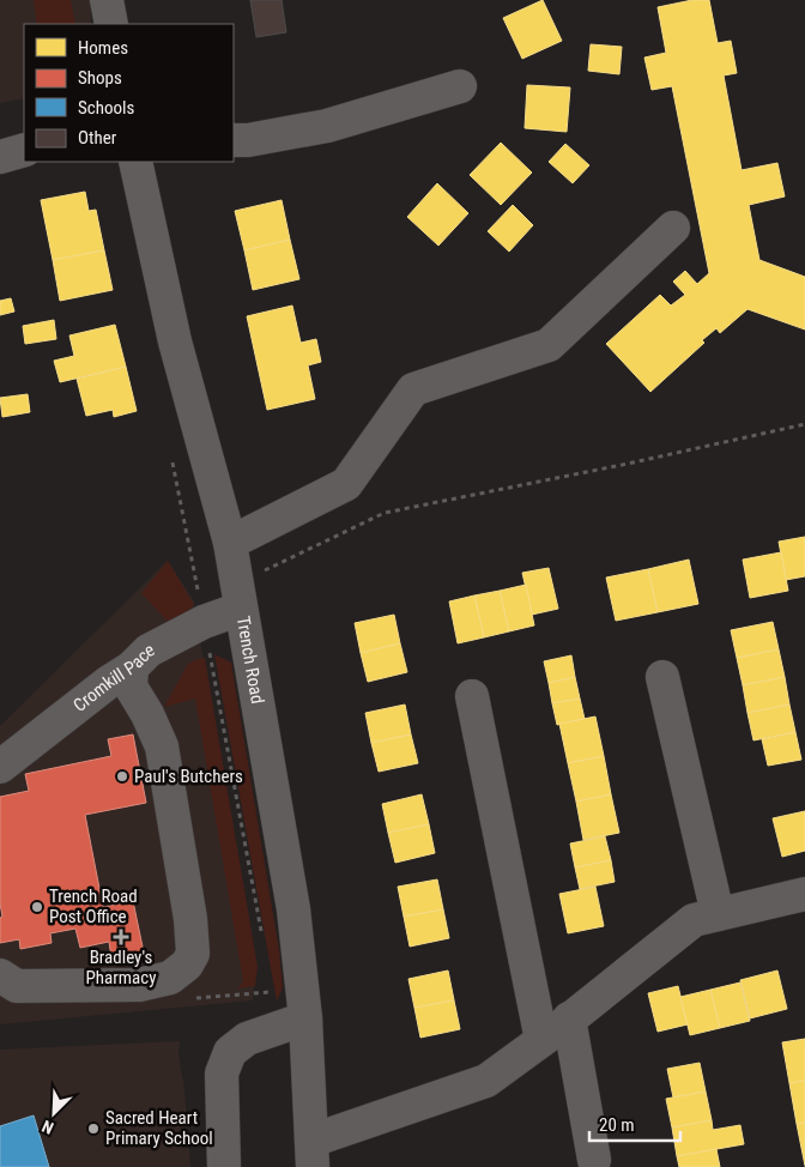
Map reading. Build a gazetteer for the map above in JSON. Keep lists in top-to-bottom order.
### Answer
{
  "streets": {
    "street": ["Trench Road", "Cromkill Pace"]
  },
  "crossings": [
    ["Trench Road", "Cromkill Pace"]
  ],
  "places": {
    "other": ["Paul's Butchers", "Trench Road Post Office", "Sacred Heart Primary School"],
    "health": ["Bradley's Pharmacy"]
  },
  "legend": [
    "Homes",
    "Shops",
    "Schools",
    "Other"
  ],
  "scale_bar": "20 m",
  "north": "bottom left"
}
